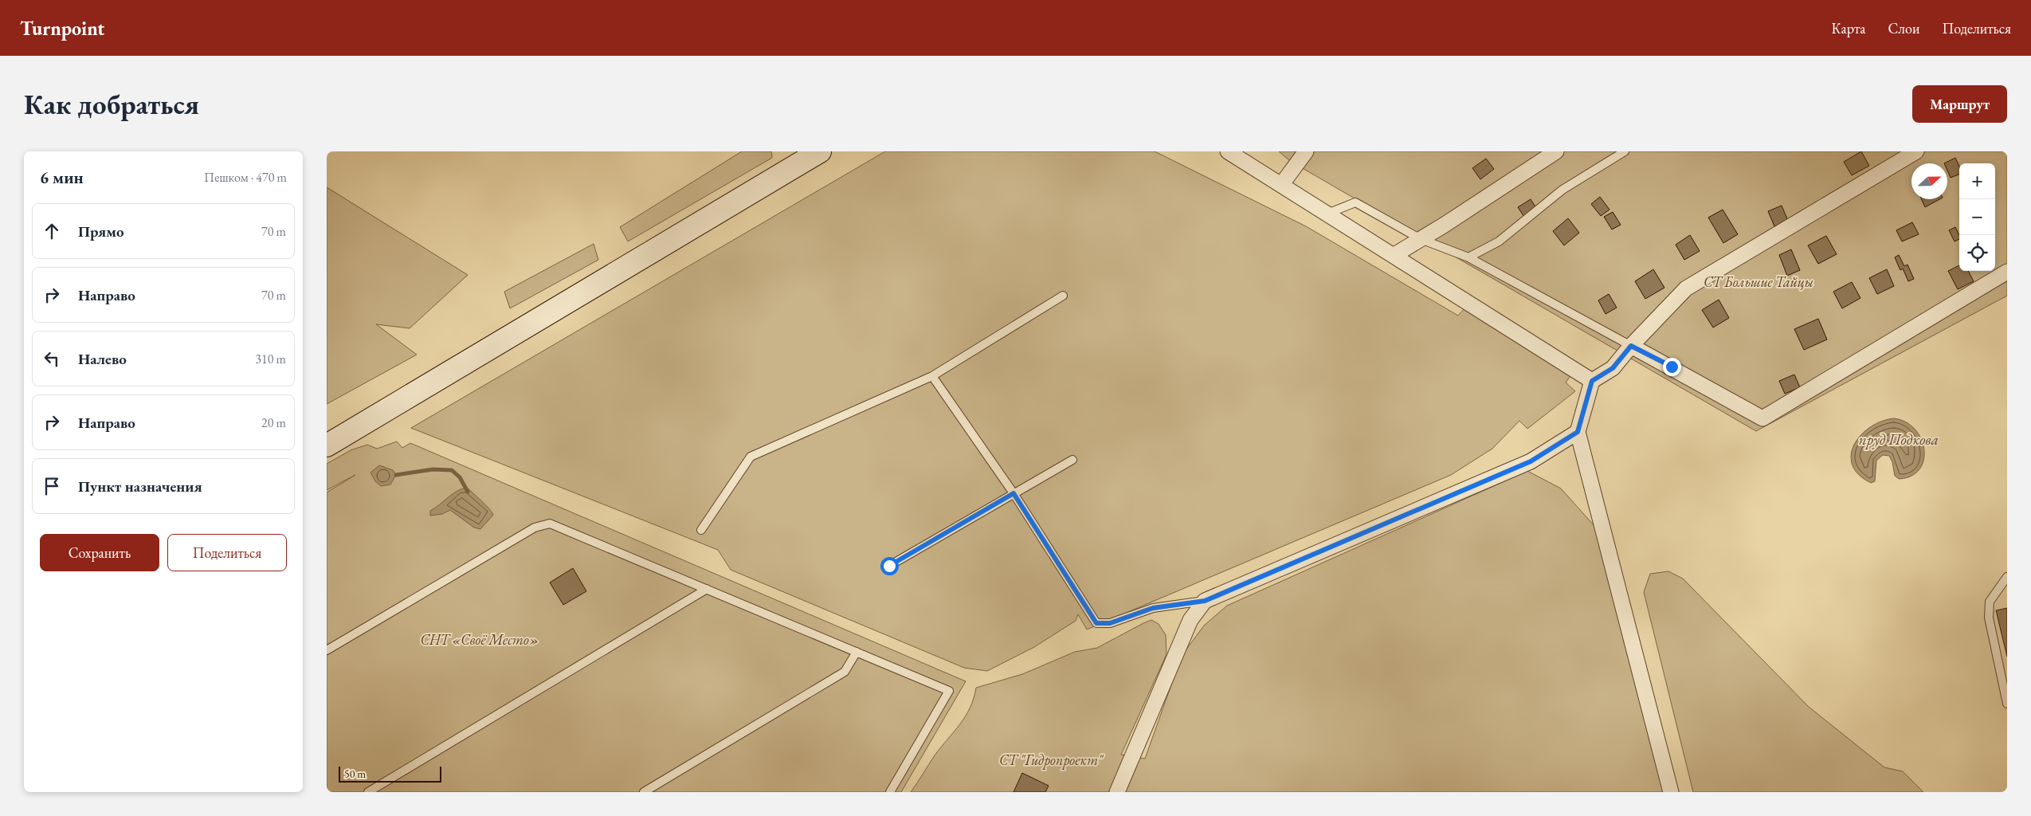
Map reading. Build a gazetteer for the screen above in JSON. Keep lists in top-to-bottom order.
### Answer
{
  "water": ["пруд Подкова"],
  "parks": ["СТ Большие Тайцы", "СНТ «Своё Место»", "СТ \"Гидропроект\""],
  "scale_bar": "50 m",
  "north": "right",
  "page": {
    "header": "Turnpoint",
    "nav": ["Карта", "Слои", "Поделиться"],
    "buttons": [
      "Маршрут",
      ["Сохранить", "Поделиться"]
    ],
    "title": "Как добраться",
    "heading": ["6 мин", "Пешком · 470 m"],
    "map_buttons": ["+", "−"],
    "list": [
      ["Прямо", "70 m"],
      ["Направо", "70 m"],
      ["Налево", "310 m"],
      ["Направо", "20 m"],
      "Пункт назначения"
    ],
    "scale": "50 m"
  }
}
